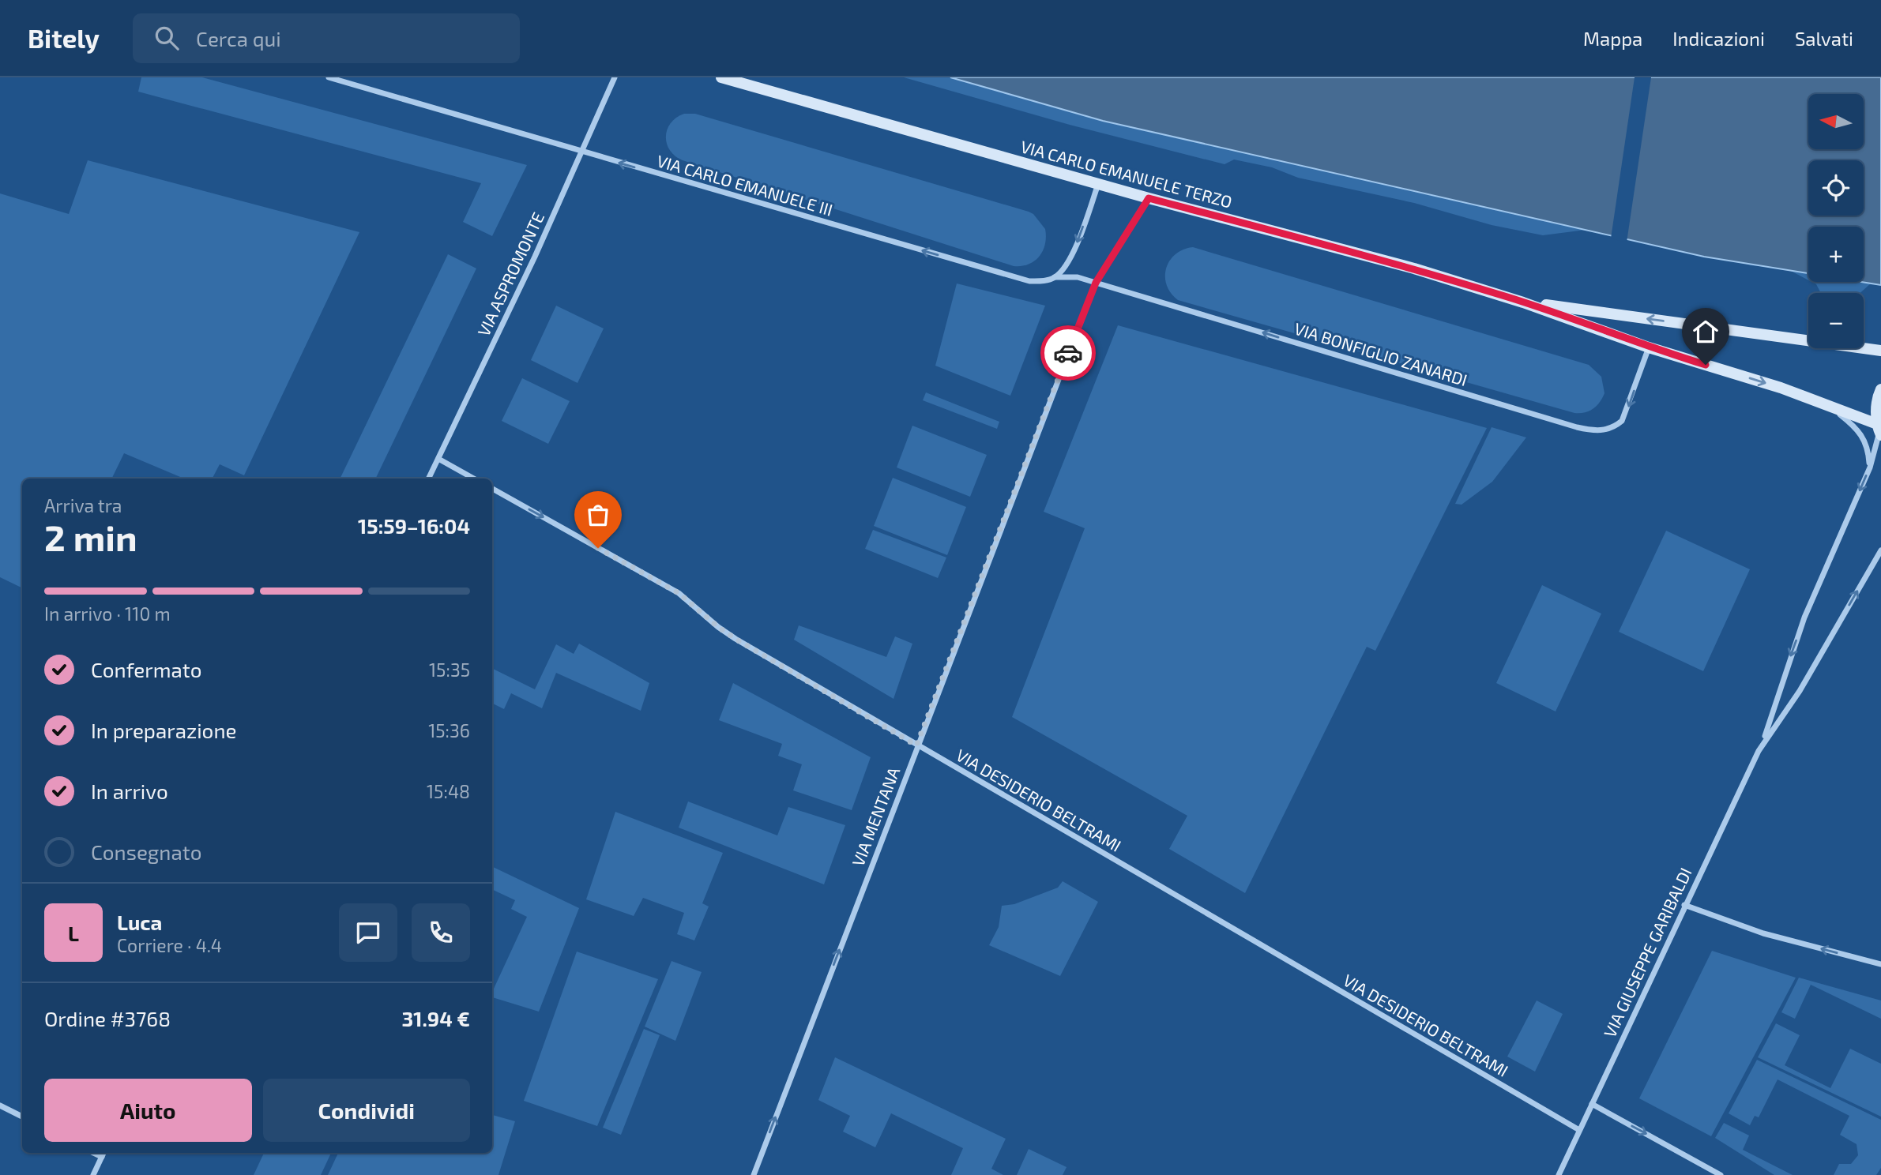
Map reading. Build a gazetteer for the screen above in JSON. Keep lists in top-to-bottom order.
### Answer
{
  "streets": {
    "main road": ["VIA CARLO EMANUELE TERZO"],
    "street": [
      "VIA CARLO EMANUELE III",
      "VIA ASPROMONTE",
      "VIA BONFIGLIO ZANARDI",
      "VIA DESIDERIO BELTRAMI",
      "VIA MENTANA",
      "VIA GIUSEPPE GARIBALDI"
    ]
  },
  "crossings": [
    ["VIA CARLO EMANUELE TERZO", "VIA BONFIGLIO ZANARDI"],
    ["VIA CARLO EMANUELE TERZO", "VIA MENTANA"],
    ["VIA CARLO EMANUELE TERZO", "VIA GIUSEPPE GARIBALDI"],
    ["VIA CARLO EMANUELE III", "VIA ASPROMONTE"],
    ["VIA CARLO EMANUELE III", "VIA BONFIGLIO ZANARDI"],
    ["VIA BONFIGLIO ZANARDI", "VIA MENTANA"],
    ["VIA DESIDERIO BELTRAMI", "VIA MENTANA"],
    ["VIA DESIDERIO BELTRAMI", "VIA GIUSEPPE GARIBALDI"]
  ],
  "one_way": [
    "VIA CARLO EMANUELE III",
    "VIA BONFIGLIO ZANARDI",
    "VIA DESIDERIO BELTRAMI",
    "VIA MENTANA"
  ],
  "north": "left",
  "page": {
    "header": "Bitely",
    "search": "Cerca qui",
    "nav": ["Mappa", "Indicazioni", "Salvati"],
    "map_buttons": ["+", "−"],
    "heading": ["2 min", "Arriva tra", "15:59–16:04"],
    "panel": [
      "Luca",
      "Corriere · 4.4",
      "Ordine #3768",
      "31.94 €"
    ],
    "bar": "In arrivo · 110 m",
    "list": [
      ["Confermato", "15:35"],
      ["In preparazione", "15:36"],
      ["In arrivo", "15:48"],
      "Consegnato"
    ],
    "round": "L",
    "buttons": ["Aiuto", "Condividi"]
  }
}
